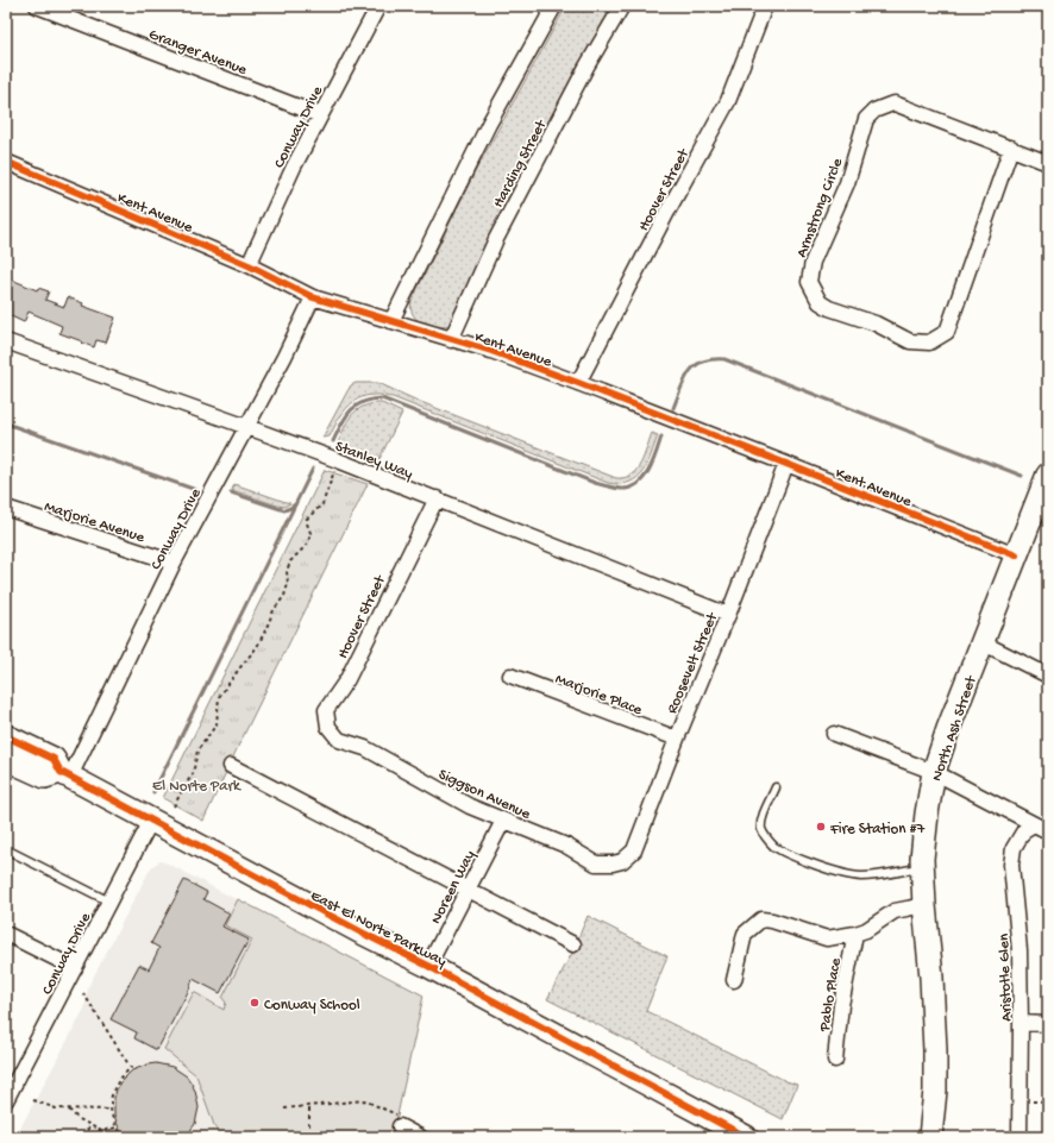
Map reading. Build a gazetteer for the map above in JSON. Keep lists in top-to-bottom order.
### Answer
{
  "streets": {
    "main road": ["North Ash Street", "East El Norte Parkway"],
    "street": [
      "Granger Avenue",
      "Conway Drive",
      "Harding Street",
      "Hoover Street",
      "Armstrong Circle",
      "Kent Avenue",
      "Stanley Way",
      "Marjorie Avenue",
      "Roosevelt Street",
      "Marjorie Place",
      "Siggson Avenue",
      "Noreen Way",
      "Aristotle Glen",
      "Pablo Place"
    ]
  },
  "crossings": [
    ["Granger Avenue", "Conway Drive"],
    ["Conway Drive", "Kent Avenue"],
    ["Conway Drive", "Stanley Way"],
    ["Conway Drive", "Marjorie Avenue"],
    ["Conway Drive", "East El Norte Parkway"],
    ["Harding Street", "Kent Avenue"],
    ["Hoover Street", "Kent Avenue"],
    ["Hoover Street", "Stanley Way"],
    ["Hoover Street", "Siggson Avenue"],
    ["Kent Avenue", "Roosevelt Street"],
    ["Kent Avenue", "North Ash Street"],
    ["Stanley Way", "Roosevelt Street"],
    ["Roosevelt Street", "Marjorie Place"],
    ["Roosevelt Street", "Siggson Avenue"],
    ["Siggson Avenue", "Noreen Way"],
    ["Noreen Way", "East El Norte Parkway"]
  ],
  "parks": ["El Norte Park"],
  "places": ["Fire Station #7", "Conway School"]
}
